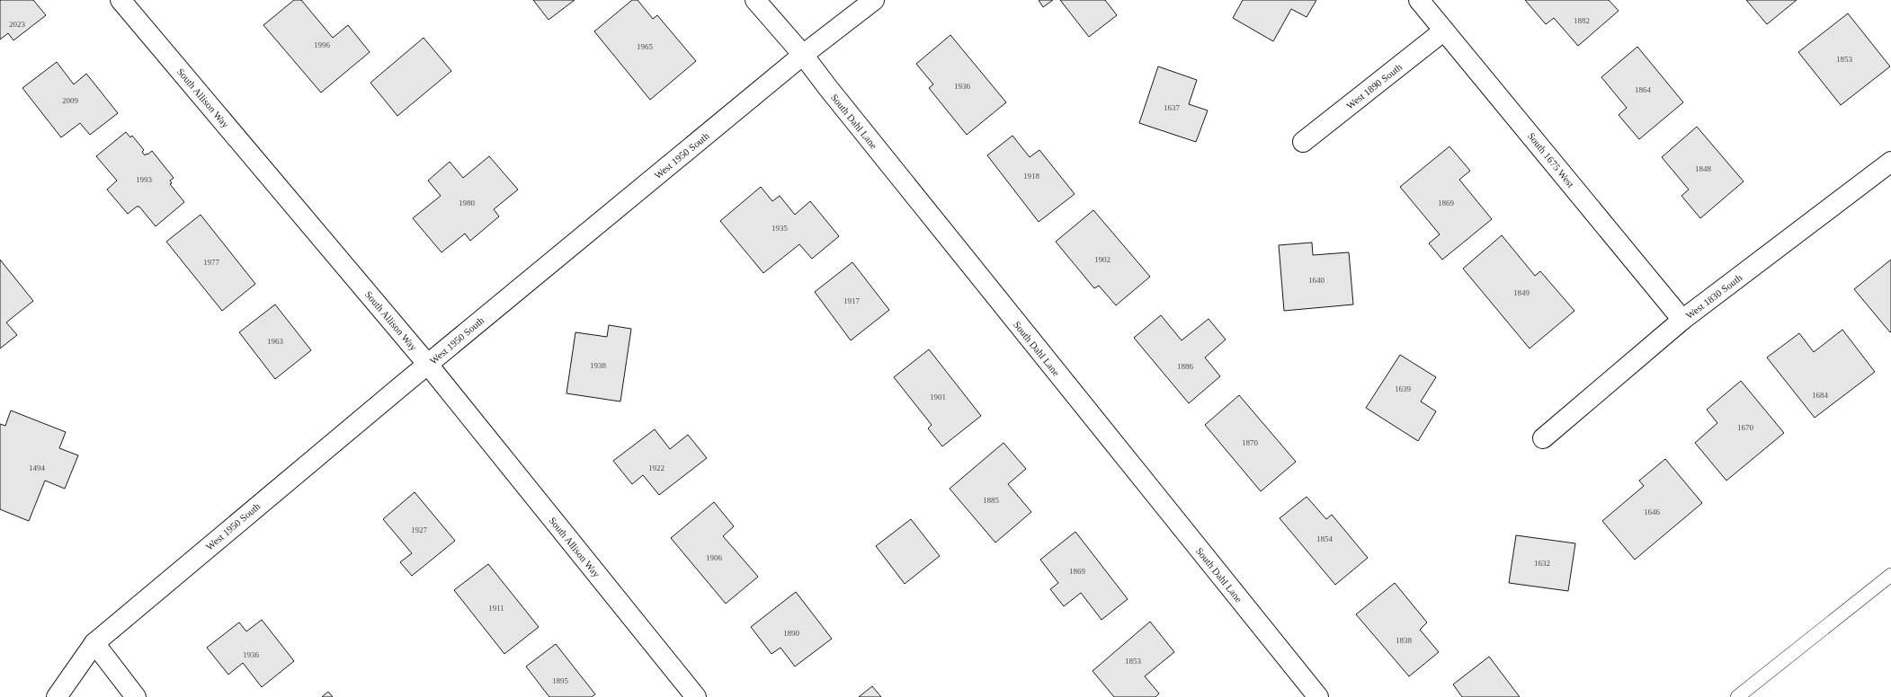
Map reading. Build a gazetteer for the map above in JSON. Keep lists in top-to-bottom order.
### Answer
{
  "streets": {
    "street": [
      "West 1890 South",
      "South Allison Way",
      "South Dahl Lane",
      "West 1950 South",
      "South 1675 West",
      "West 1830 South"
    ]
  },
  "crossings": [
    ["West 1890 South", "South 1675 West"],
    ["South Allison Way", "West 1950 South"],
    ["South Dahl Lane", "West 1950 South"],
    ["South 1675 West", "West 1830 South"]
  ],
  "house_numbers": [
    "1882",
    "2023",
    "1996",
    "1965",
    "1853",
    "1936",
    "1864",
    "2009",
    "1637",
    "1848",
    "1918",
    "1993",
    "1980",
    "1869",
    "1935",
    "1902",
    "1977",
    "1640",
    "1849",
    "1917",
    "1963",
    "1938",
    "1886",
    "1639",
    "1684",
    "1901",
    "1670",
    "1870",
    "1494",
    "1922",
    "1885",
    "1646",
    "1927",
    "1854",
    "1906",
    "1632",
    "1869",
    "1911",
    "1890",
    "1838",
    "1936",
    "1853",
    "1895"
  ]
}
